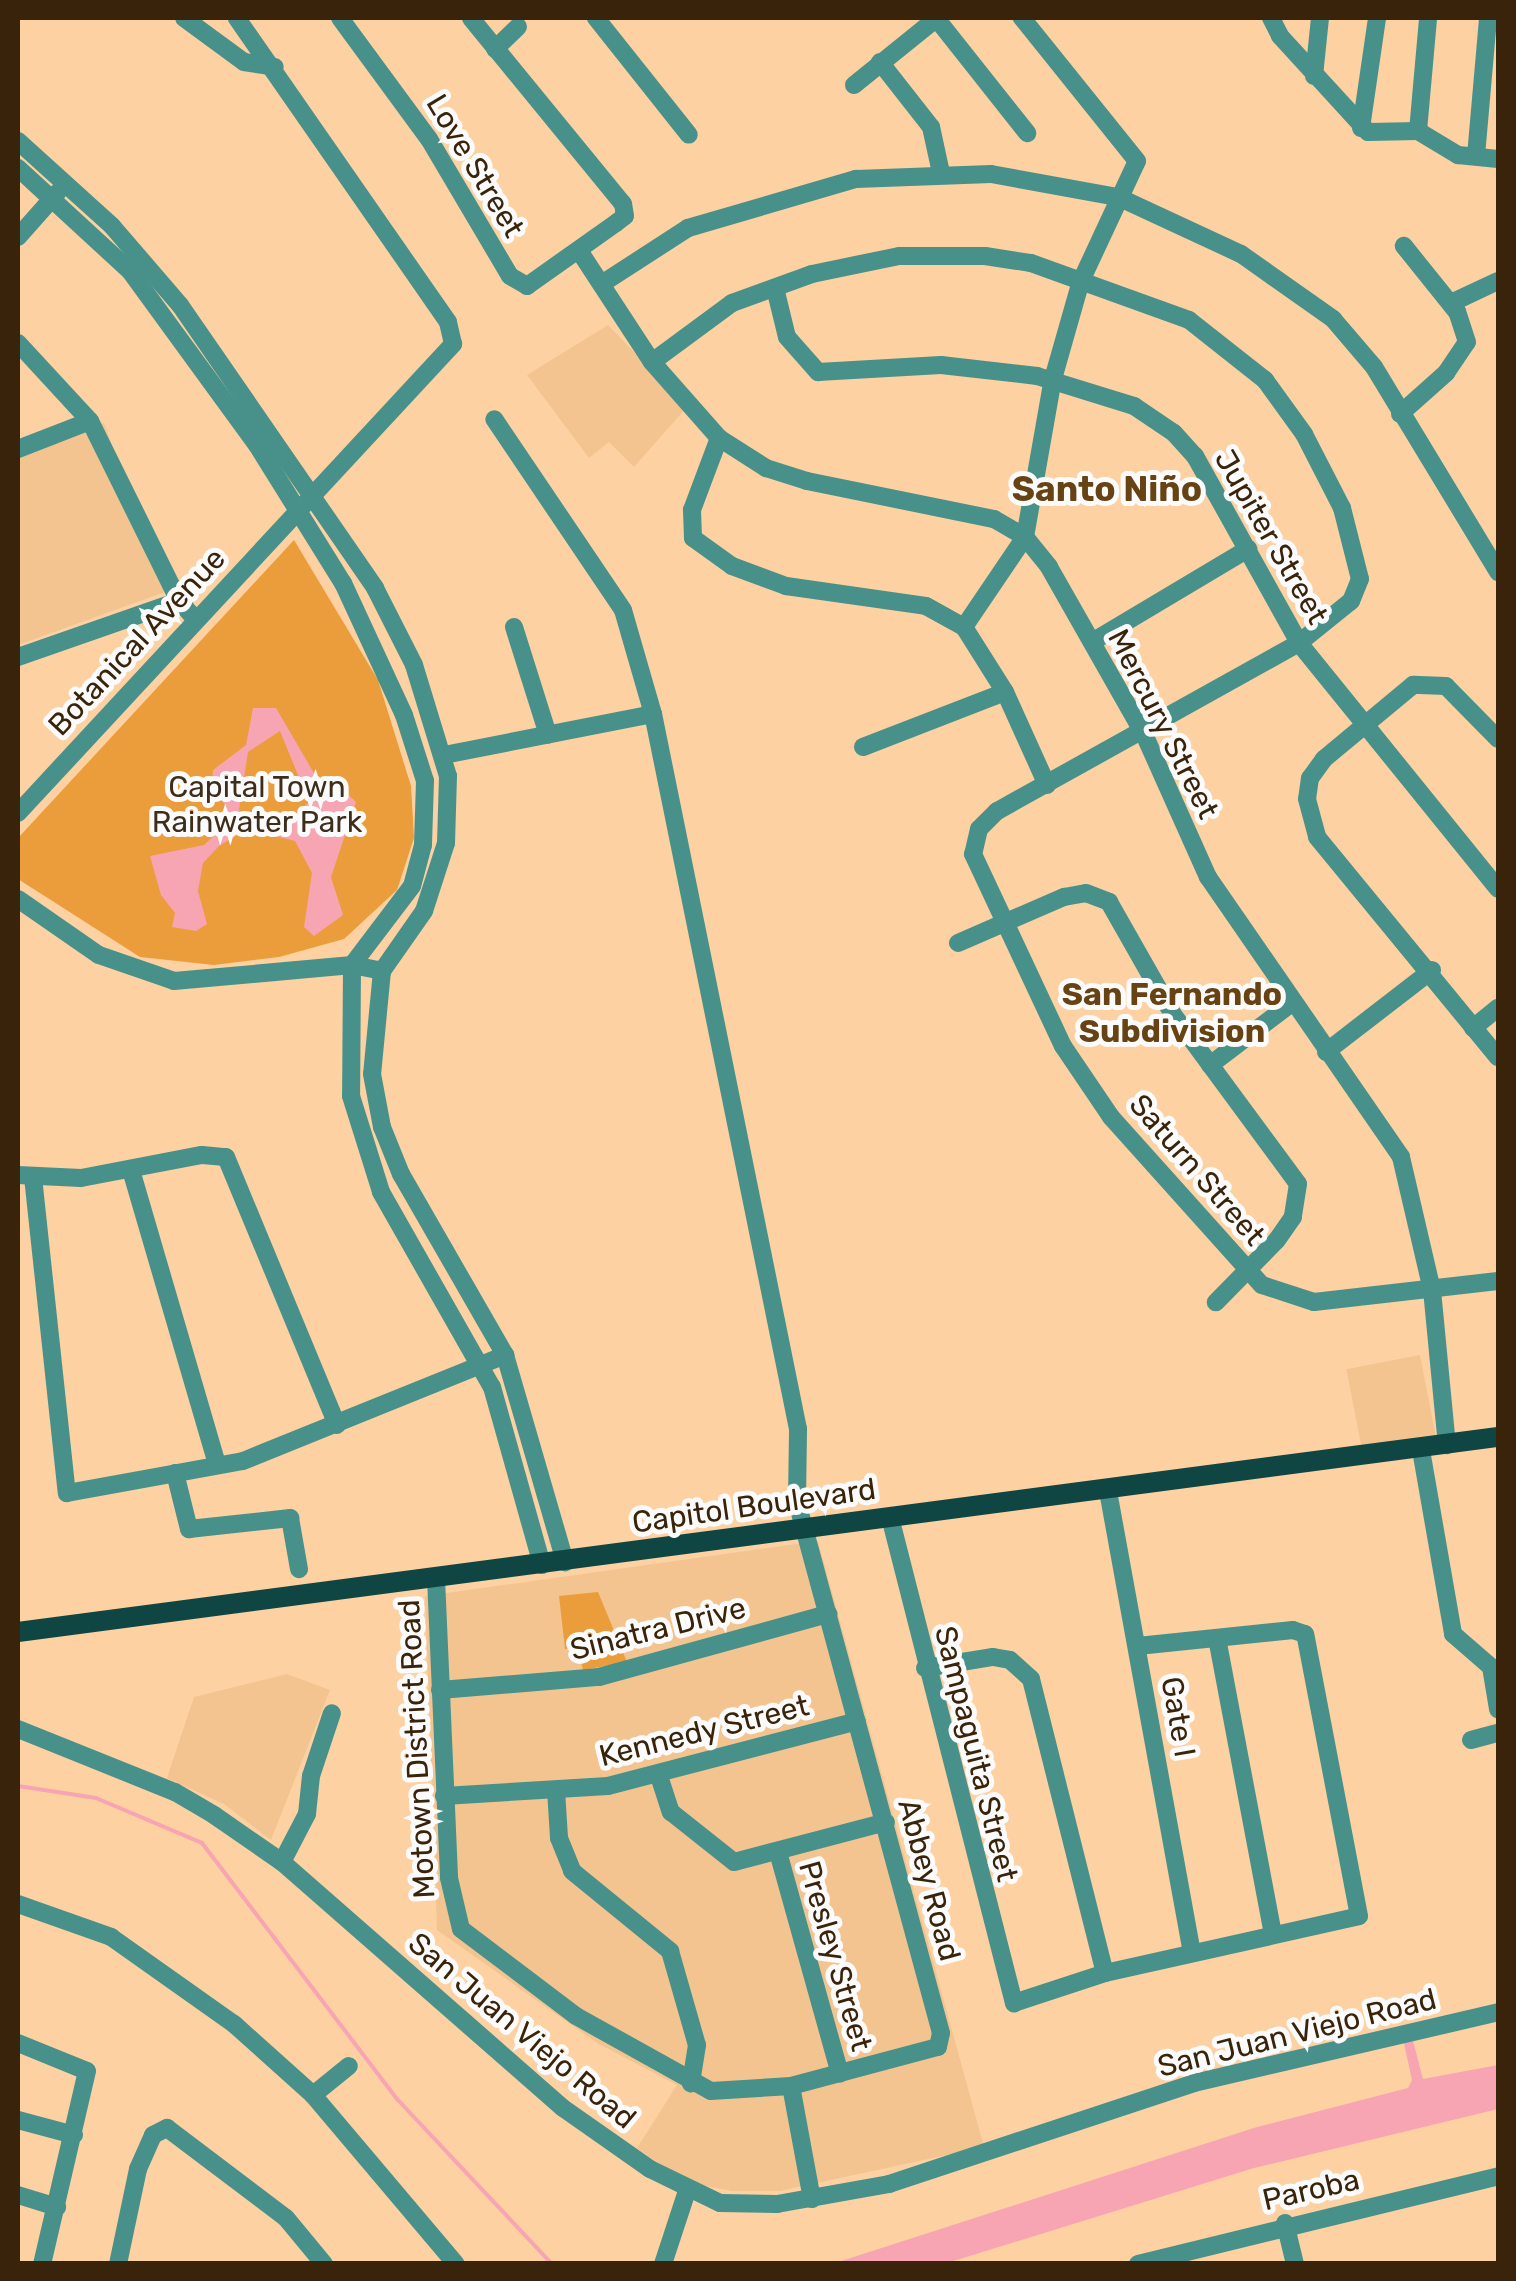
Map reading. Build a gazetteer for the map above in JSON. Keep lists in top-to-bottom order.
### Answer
{
  "streets": {
    "main road": ["Capitol Boulevard"],
    "street": [
      "Love Street",
      "Jupiter Street",
      "Botanical Avenue",
      "Mercury Street",
      "Saturn Street",
      "Sinatra Drive",
      "Gate I",
      "Kennedy Street",
      "Motown District Road",
      "Sampaguita Street",
      "Abbey Road",
      "Presley Street",
      "San Juan Viejo Road",
      "Paroba"
    ]
  },
  "crossings": [
    ["Jupiter Street", "Saturn Street"],
    ["Mercury Street", "Saturn Street"],
    ["Mercury Street", "Capitol Boulevard"],
    ["Capitol Boulevard", "Gate I"],
    ["Capitol Boulevard", "Motown District Road"],
    ["Capitol Boulevard", "Sampaguita Street"],
    ["Capitol Boulevard", "Abbey Road"],
    ["Sinatra Drive", "Motown District Road"],
    ["Sinatra Drive", "Abbey Road"],
    ["Kennedy Street", "Motown District Road"],
    ["Kennedy Street", "Abbey Road"],
    ["Motown District Road", "Abbey Road"],
    ["Motown District Road", "Presley Street"]
  ],
  "districts": ["Santo Niño", "San Fernando Subdivision"],
  "parks": ["Capital Town Rainwater Park"]
}
